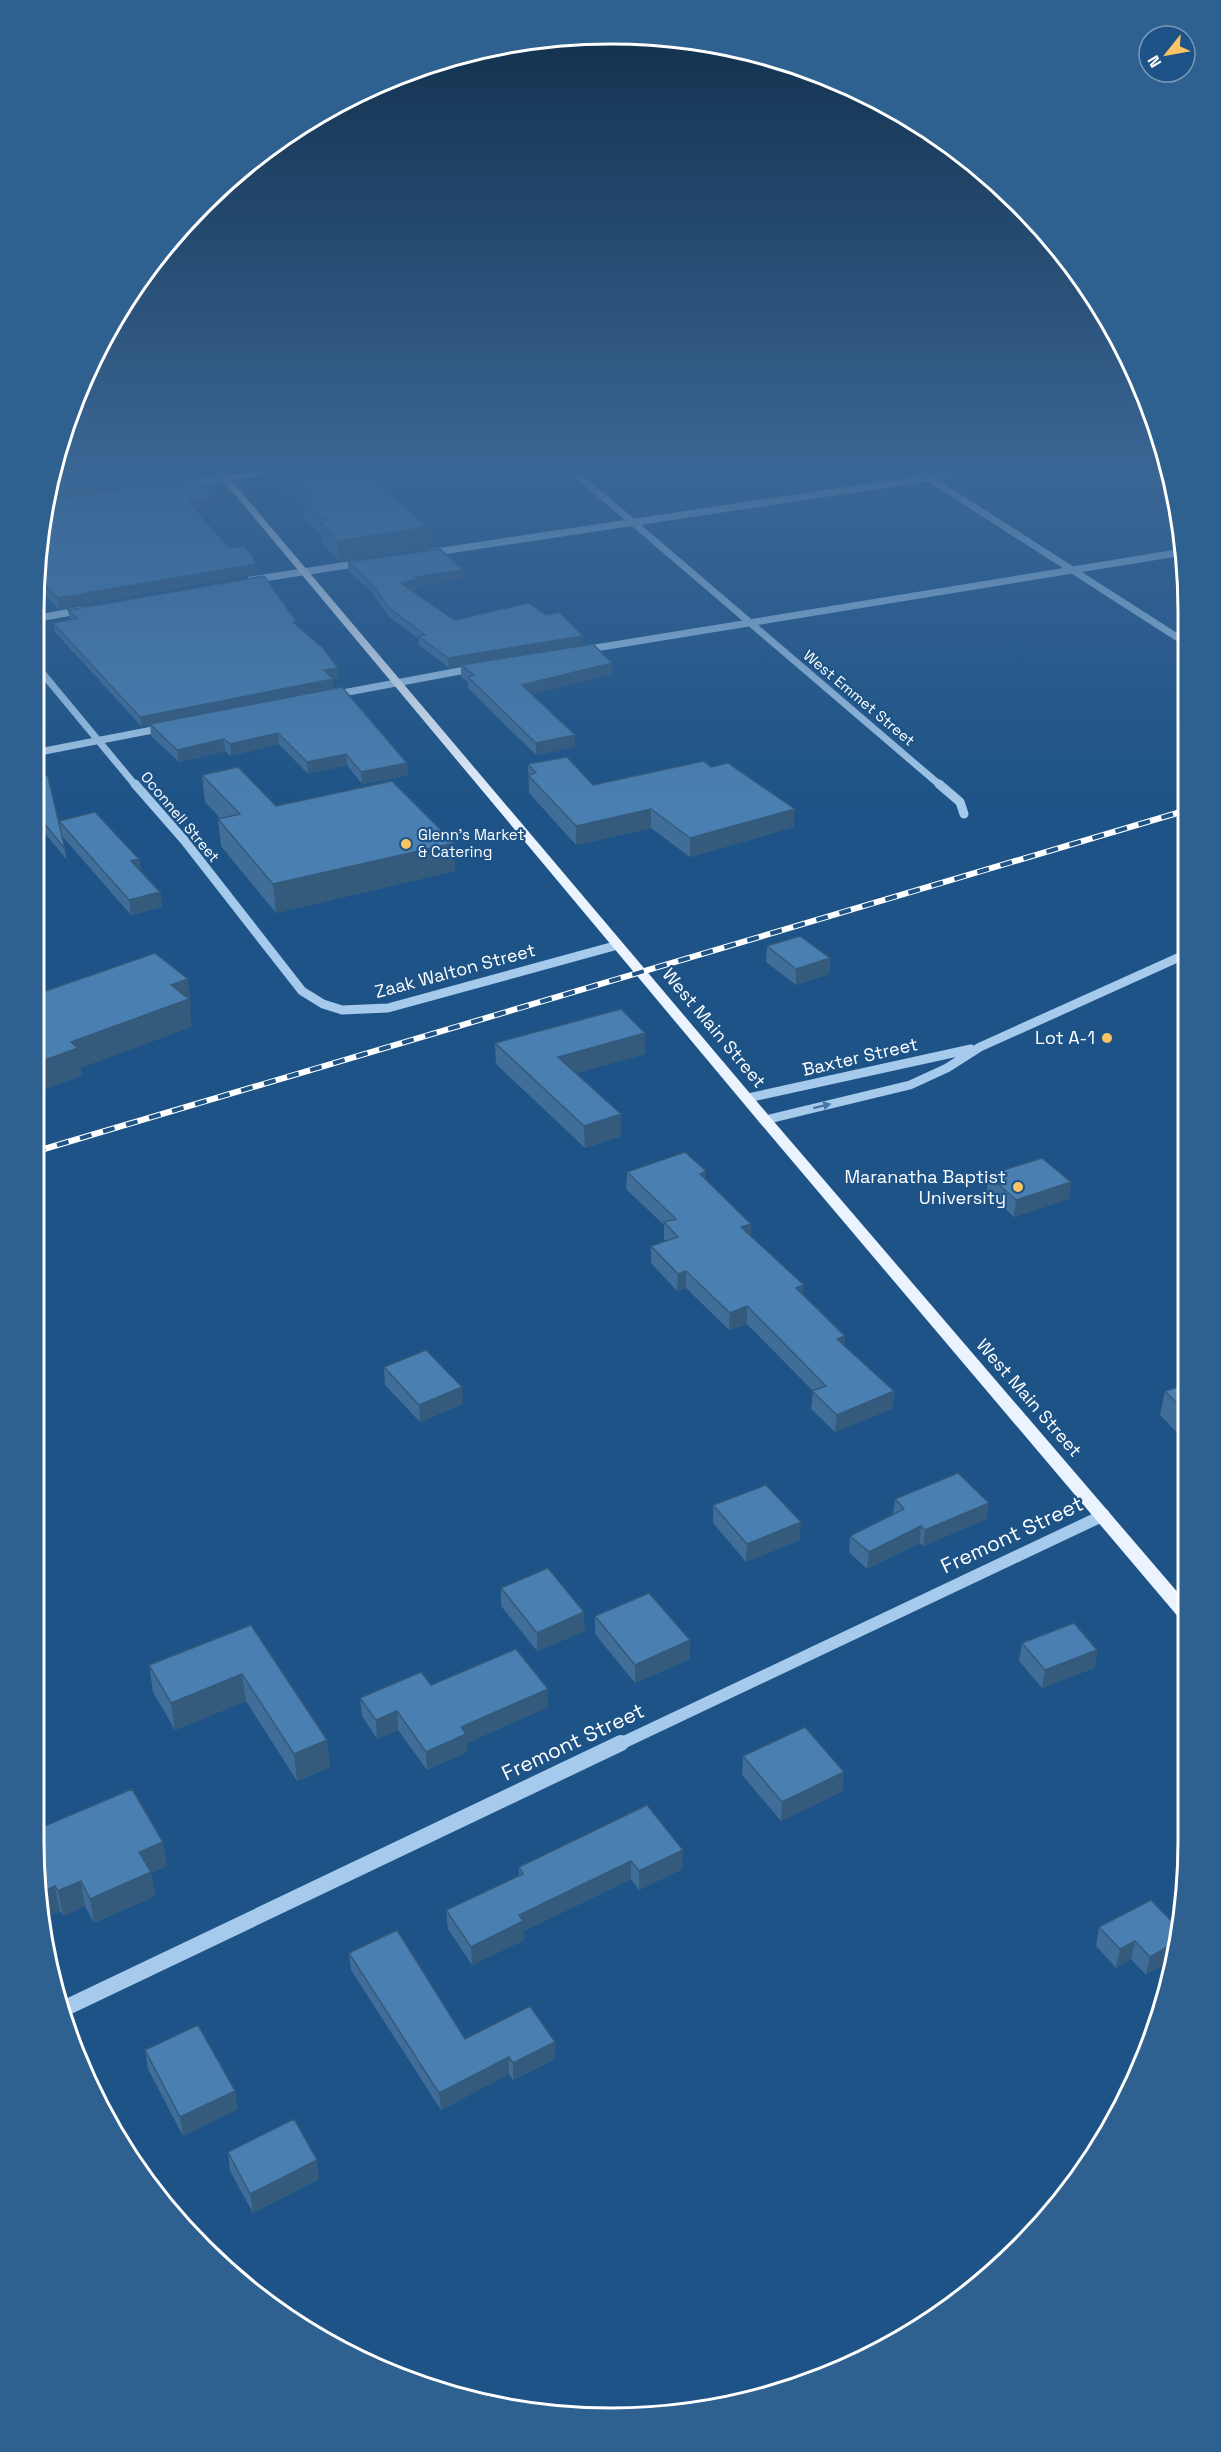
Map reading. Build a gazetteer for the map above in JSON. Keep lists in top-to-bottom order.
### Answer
{
  "streets": {
    "main road": ["West Main Street"],
    "street": [
      "West Emmet Street",
      "Oconnell Street",
      "Zaak Walton Street",
      "Baxter Street",
      "Fremont Street"
    ]
  },
  "crossings": [
    ["Oconnell Street", "Zaak Walton Street"],
    ["Zaak Walton Street", "West Main Street"],
    ["West Main Street", "Baxter Street"],
    ["West Main Street", "Fremont Street"]
  ],
  "places": ["Glenn's Market & Catering", "Lot A-1", "Maranatha Baptist University"],
  "north": "bottom left"
}
